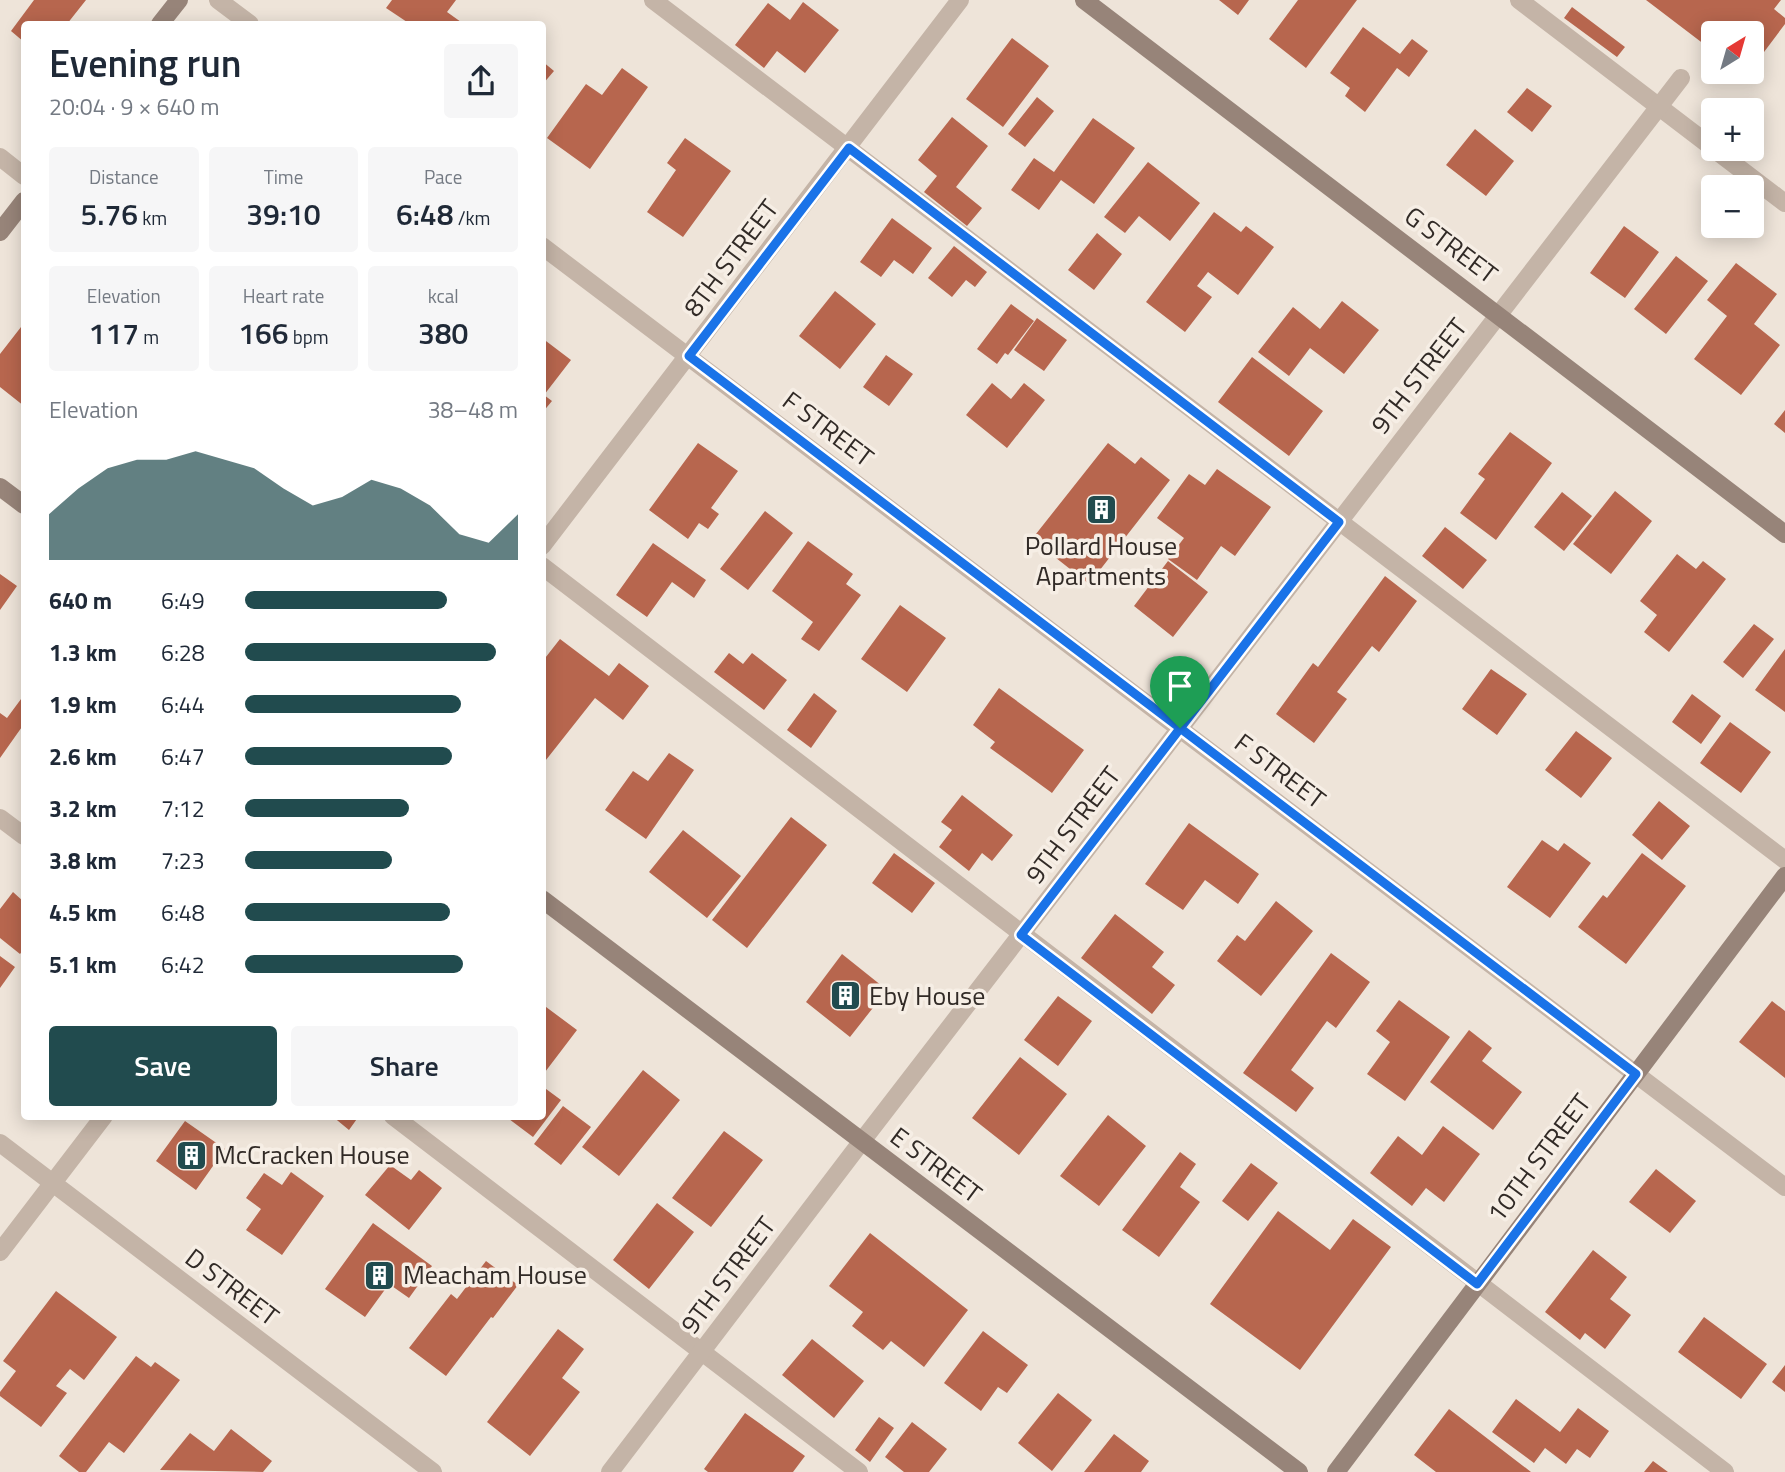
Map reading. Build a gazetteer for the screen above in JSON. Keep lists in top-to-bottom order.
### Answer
{
  "streets": {
    "street": [
      "G STREET",
      "8TH STREET",
      "9TH STREET",
      "F STREET",
      "10TH STREET",
      "E STREET",
      "D STREET"
    ]
  },
  "crossings": [
    ["G STREET", "9TH STREET"],
    ["8TH STREET", "F STREET"],
    ["9TH STREET", "F STREET"],
    ["9TH STREET", "E STREET"],
    ["F STREET", "10TH STREET"]
  ],
  "places": {
    "building": [
      "Pollard House Apartments",
      "Eby House",
      "McCracken House",
      "Meacham House"
    ]
  },
  "north": "top right",
  "page": {
    "map_buttons": ["+", "−"],
    "heading": ["Evening run", "20:04 · 9 × 640 m"],
    "stats": [
      ["Distance", "5.76 km"],
      ["Time", "39:10"],
      ["Pace", "6:48 /km"],
      ["Elevation", "117 m"],
      ["Heart rate", "166 bpm"],
      ["kcal", "380"]
    ],
    "chart": ["Elevation", "38–48 m"],
    "list": [
      {
        "name": "640 m",
        "note": "6:49"
      },
      {
        "name": "1.3 km",
        "note": "6:28"
      },
      {
        "name": "1.9 km",
        "note": "6:44"
      },
      {
        "name": "2.6 km",
        "note": "6:47"
      },
      {
        "name": "3.2 km",
        "note": "7:12"
      },
      {
        "name": "3.8 km",
        "note": "7:23"
      },
      {
        "name": "4.5 km",
        "note": "6:48"
      },
      {
        "name": "5.1 km",
        "note": "6:42"
      }
    ],
    "buttons": ["Save", "Share"]
  }
}
